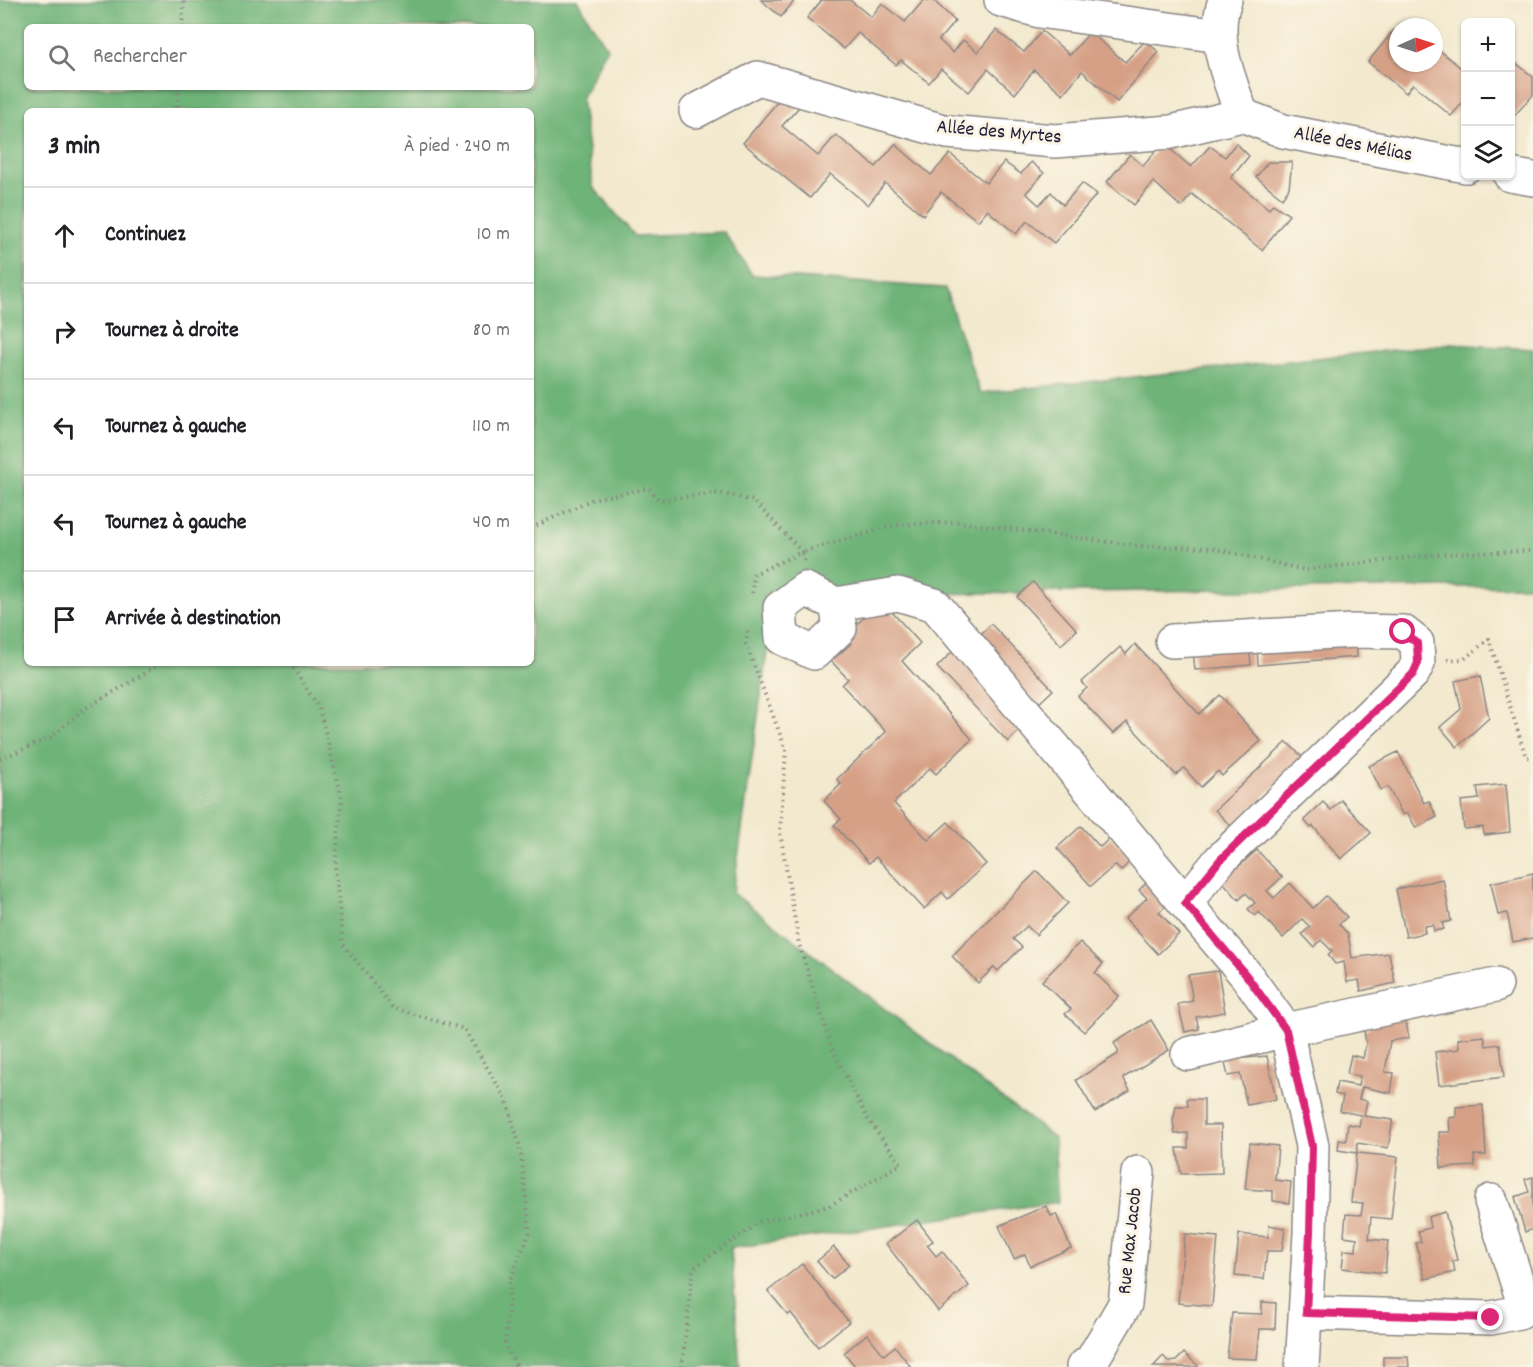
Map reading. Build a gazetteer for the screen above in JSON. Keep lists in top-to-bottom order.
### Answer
{
  "streets": {
    "street": ["Allée des Myrtes", "Allée des Mélias", "Rue Max Jacob"]
  },
  "crossings": [
    ["Allée des Myrtes", "Allée des Mélias"]
  ],
  "north": "right",
  "page": {
    "map_buttons": ["+", "−"],
    "search": "Rechercher",
    "heading": ["3 min", "À pied · 240 m"],
    "list": [
      ["Continuez", "10 m"],
      ["Tournez à droite", "80 m"],
      ["Tournez à gauche", "110 m"],
      ["Tournez à gauche", "40 m"],
      "Arrivée à destination"
    ]
  }
}
